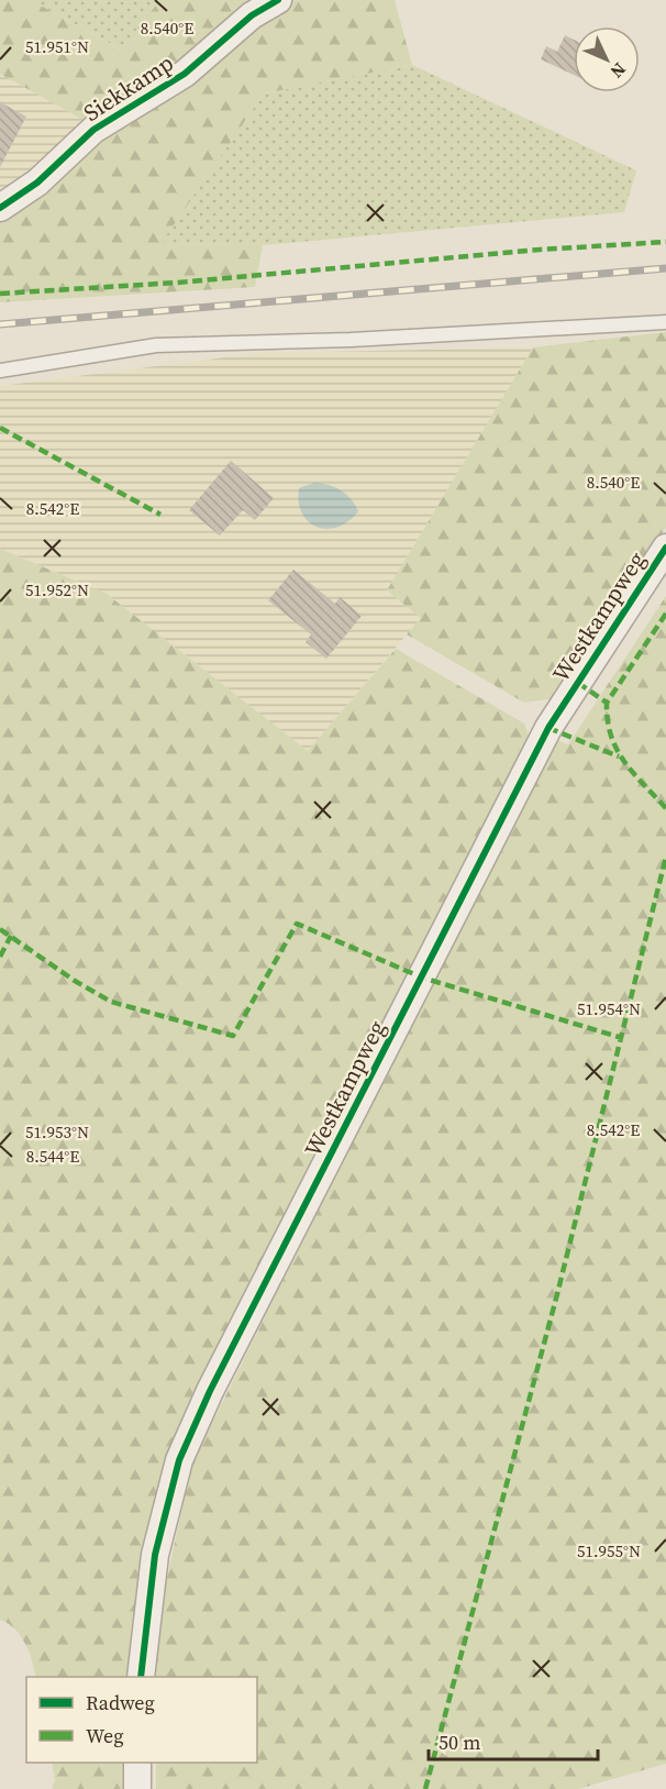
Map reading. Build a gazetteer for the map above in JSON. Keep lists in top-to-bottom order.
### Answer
{
  "streets": {
    "street": ["Siekkamp", "Westkampweg"]
  },
  "legend": ["Radweg", "Weg"],
  "scale_bar": "50 m",
  "north": "bottom right",
  "coordinates": [
    "8.540°E",
    "51.951°N",
    "8.542°E",
    "51.952°N",
    "51.954°N",
    "51.953°N",
    "8.544°E",
    "51.955°N"
  ]
}
